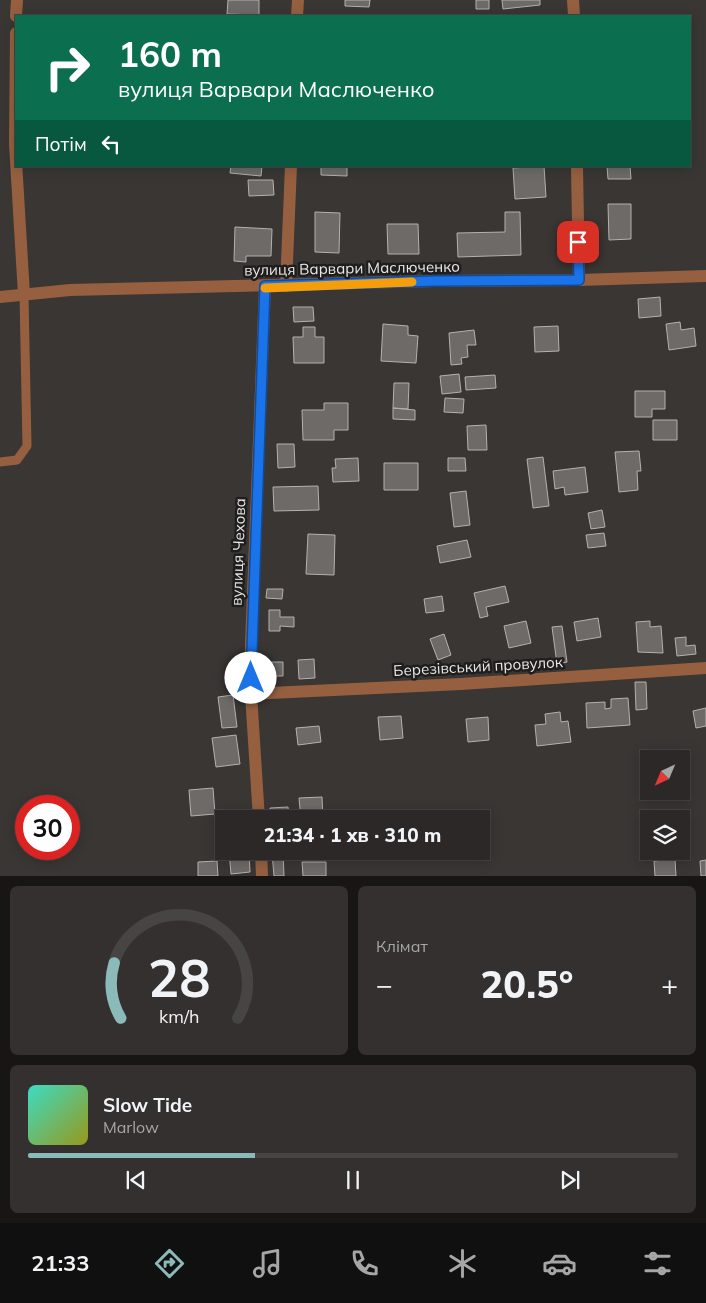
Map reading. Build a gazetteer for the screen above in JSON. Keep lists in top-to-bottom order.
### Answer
{
  "streets": {
    "street": ["вулиця Варвари Маслюченко", "вулиця Чехова", "Березівський провулок"]
  },
  "crossings": [
    ["вулиця Варвари Маслюченко", "вулиця Чехова"],
    ["вулиця Чехова", "Березівський провулок"]
  ],
  "north": "bottom left",
  "page": {
    "turn": ["160 m", "вулиця Варвари Маслюченко"],
    "then": "Потім",
    "limit": "30",
    "trip": "21:34 · 1 хв · 310 m",
    "tile": "Клімат",
    "heat": ["−", "20.5°", "+"],
    "song": ["Slow Tide", "Marlow"],
    "tabs": "21:33",
    "gauge": ["28", "km/h"]
  }
}
